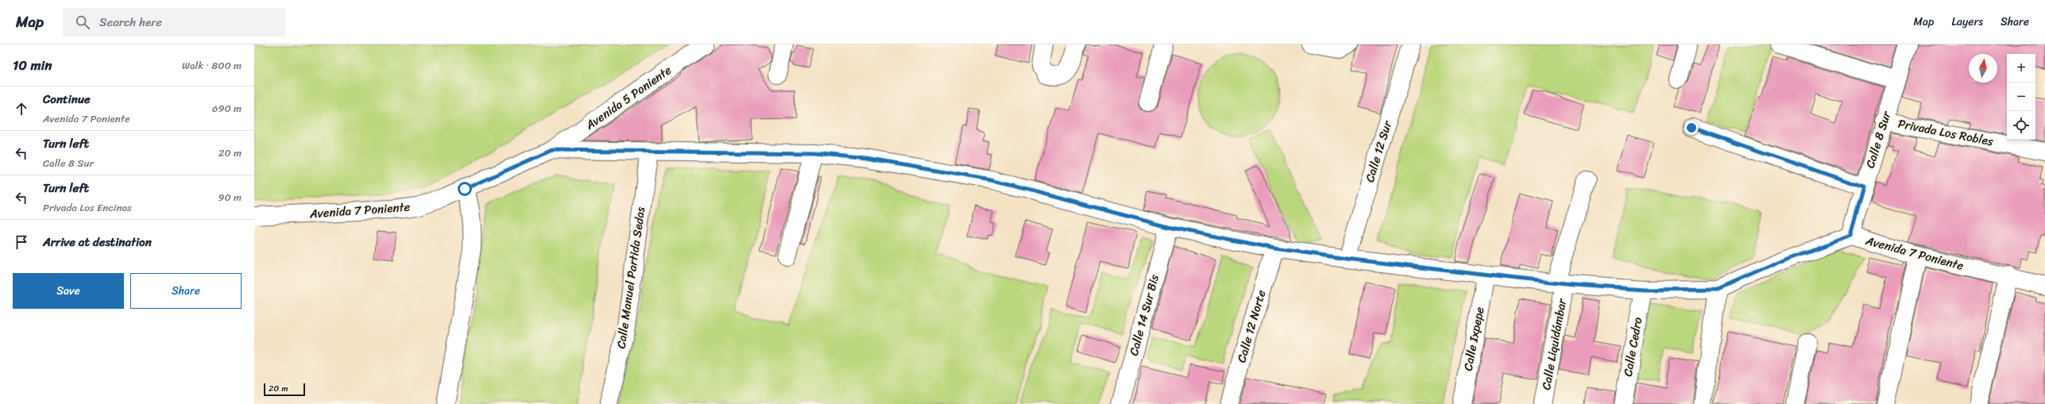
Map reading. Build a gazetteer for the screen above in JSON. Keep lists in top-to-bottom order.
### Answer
{
  "streets": {
    "street": [
      "Avenida 5 Poniente",
      "Privada Los Robles",
      "Calle 8 Sur",
      "Calle 12 Sur",
      "Avenida 7 Poniente",
      "Calle Manuel Partida Sedas",
      "Calle 14 Sur Bis",
      "Calle 12 Norte",
      "Calle Ixpepe",
      "Calle Liquidámbar",
      "Calle Cedro"
    ]
  },
  "crossings": [
    ["Avenida 5 Poniente", "Avenida 7 Poniente"],
    ["Privada Los Robles", "Calle 8 Sur"],
    ["Calle 8 Sur", "Avenida 7 Poniente"],
    ["Calle 12 Sur", "Avenida 7 Poniente"],
    ["Avenida 7 Poniente", "Calle Manuel Partida Sedas"],
    ["Avenida 7 Poniente", "Calle 14 Sur Bis"],
    ["Avenida 7 Poniente", "Calle 12 Norte"],
    ["Avenida 7 Poniente", "Calle Ixpepe"],
    ["Avenida 7 Poniente", "Calle Liquidámbar"],
    ["Avenida 7 Poniente", "Calle Cedro"]
  ],
  "scale_bar": "20 m",
  "north": "top",
  "page": {
    "header": "Map",
    "search": "Search here",
    "nav": ["Map", "Layers", "Share"],
    "heading": ["10 min", "Walk · 800 m"],
    "map_buttons": ["+", "−"],
    "list": [
      ["Continue", "Avenida 7 Poniente", "690 m"],
      ["Turn left", "Calle 8 Sur", "20 m"],
      ["Turn left", "Privada Los Encinos", "90 m"],
      "Arrive at destination"
    ],
    "buttons": ["Save", "Share"],
    "scale": "20 m"
  }
}
